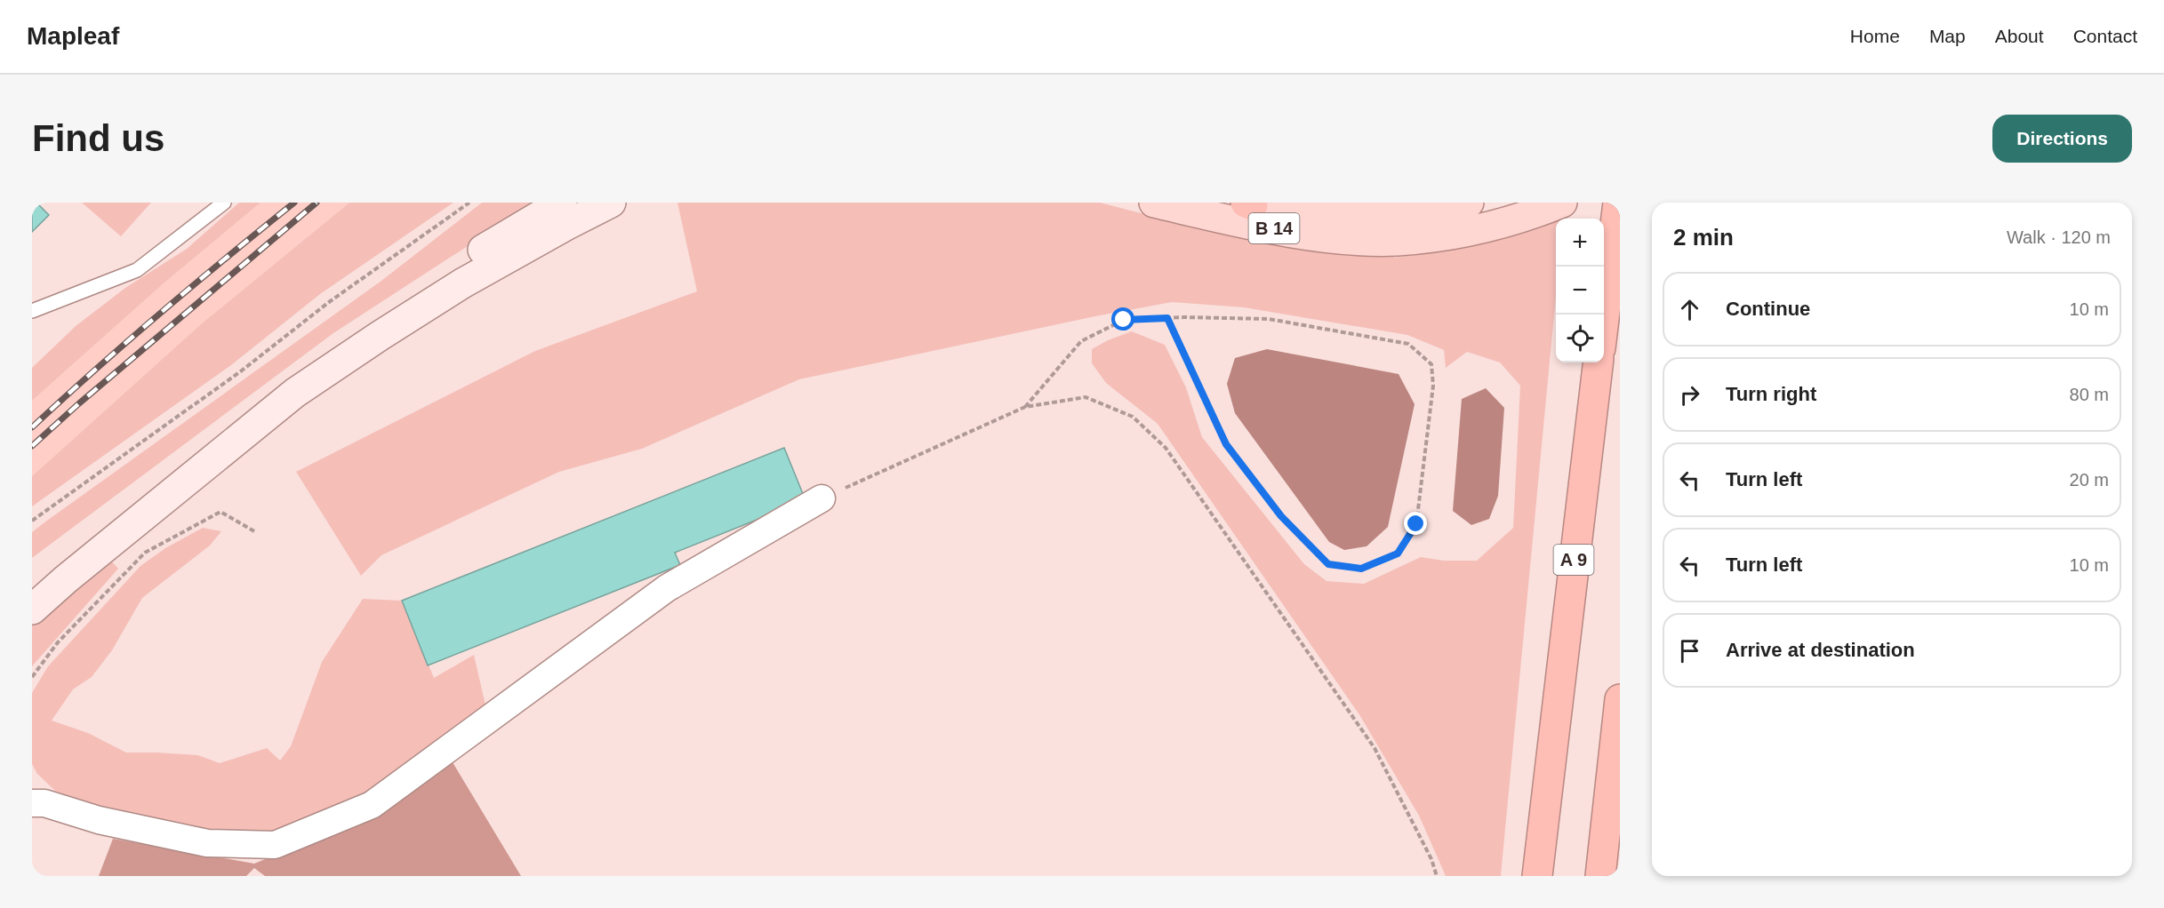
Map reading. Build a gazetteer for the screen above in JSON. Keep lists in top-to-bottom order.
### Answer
{
  "streets": {
    "highway": ["A 9"],
    "main road": ["B 14"]
  },
  "page": {
    "header": "Mapleaf",
    "nav": [
      "Home",
      "Map",
      "About",
      "Contact"
    ],
    "buttons": "Directions",
    "title": "Find us",
    "heading": ["2 min", "Walk · 120 m"],
    "map_buttons": ["+", "−"],
    "list": [
      ["Continue", "10 m"],
      ["Turn right", "80 m"],
      ["Turn left", "20 m"],
      ["Turn left", "10 m"],
      "Arrive at destination"
    ]
  }
}
